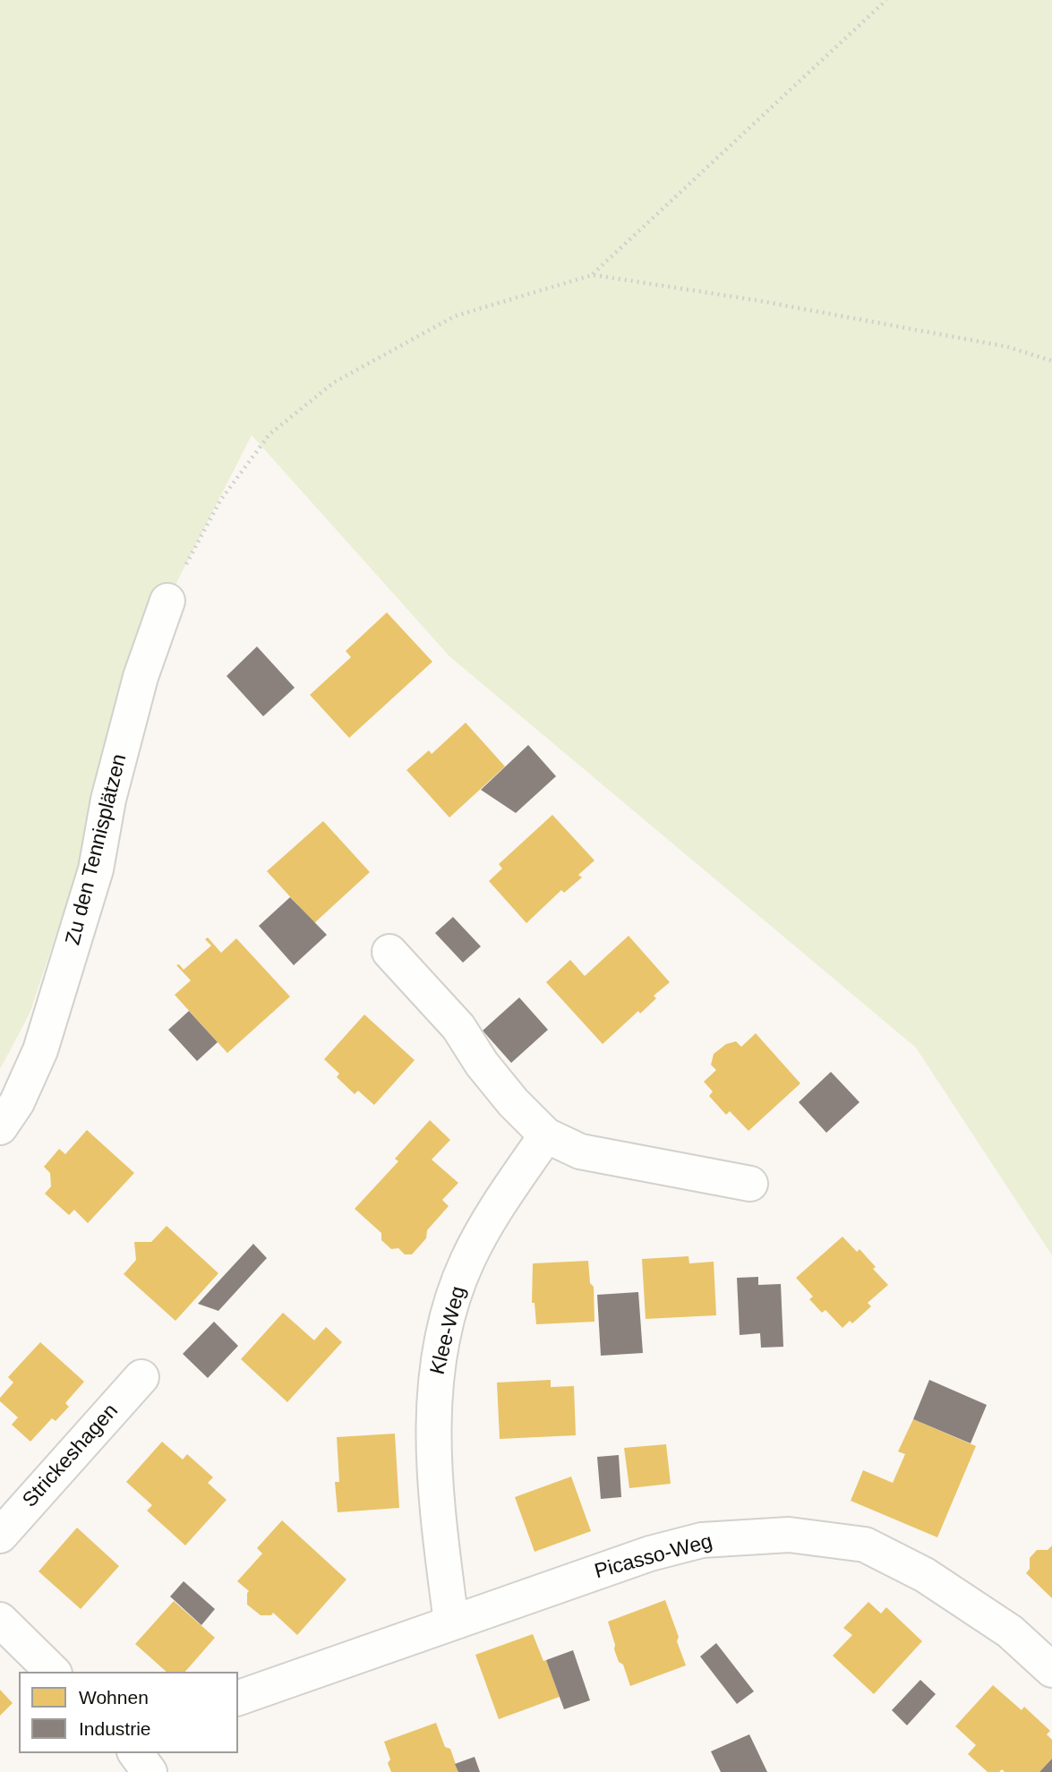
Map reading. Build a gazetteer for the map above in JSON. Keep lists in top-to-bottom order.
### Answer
{
  "streets": {
    "street": [
      "Zu den Tennisplätzen",
      "Klee-Weg",
      "Strickeshagen",
      "Picasso-Weg"
    ]
  },
  "crossings": [
    ["Klee-Weg", "Picasso-Weg"]
  ],
  "legend": ["Wohnen", "Industrie"]
}
